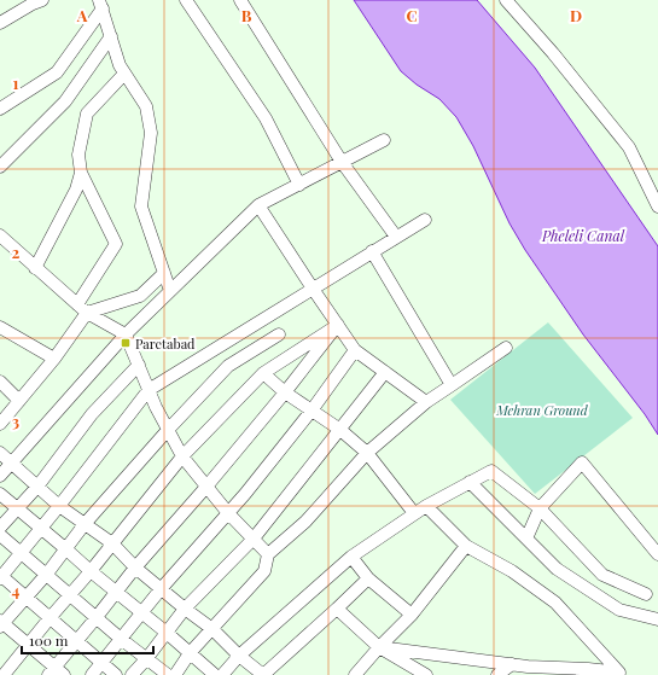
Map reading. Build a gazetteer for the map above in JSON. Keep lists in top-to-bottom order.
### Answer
{
  "water": ["Pheleli Canal"],
  "parks": ["Mehran Ground"],
  "places": {
    "transit": ["Paretabad"]
  },
  "scale_bar": "100 m",
  "grid": {
    "columns": [
      "A",
      "B",
      "C",
      "D"
    ],
    "rows": [
      "1",
      "2",
      "3",
      "4"
    ]
  }
}
